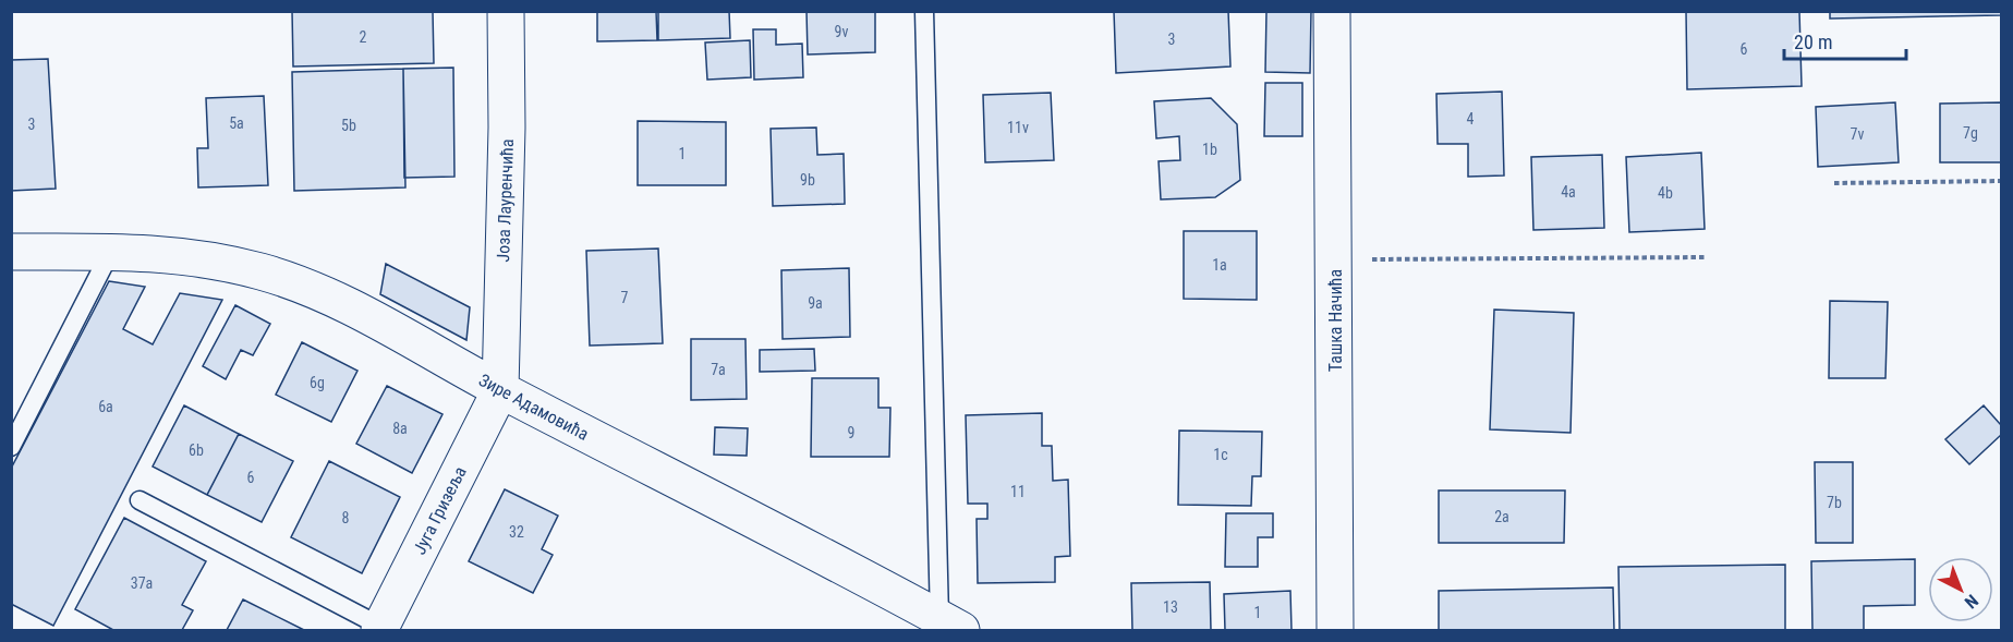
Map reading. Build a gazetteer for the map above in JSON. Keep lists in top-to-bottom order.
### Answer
{
  "streets": {
    "street": [
      "Јоза Лауренчића",
      "Ташка Начића",
      "Зире Адамовића",
      "Југа Гризеља"
    ]
  },
  "crossings": [
    ["Јоза Лауренчића", "Зире Адамовића"],
    ["Јоза Лауренчића", "Југа Гризеља"],
    ["Зире Адамовића", "Југа Гризеља"]
  ],
  "house_numbers": [
    "9v",
    "2",
    "3",
    "6",
    "4",
    "5a",
    "3",
    "5b",
    "11v",
    "7g",
    "7v",
    "1b",
    "1",
    "9b",
    "4a",
    "4b",
    "1a",
    "7",
    "9a",
    "7a",
    "6g",
    "6a",
    "8a",
    "9",
    "6b",
    "1c",
    "6",
    "11",
    "7b",
    "2a",
    "8",
    "32",
    "37a",
    "13",
    "1"
  ],
  "scale_bar": "20 m",
  "north": "bottom right"
}
